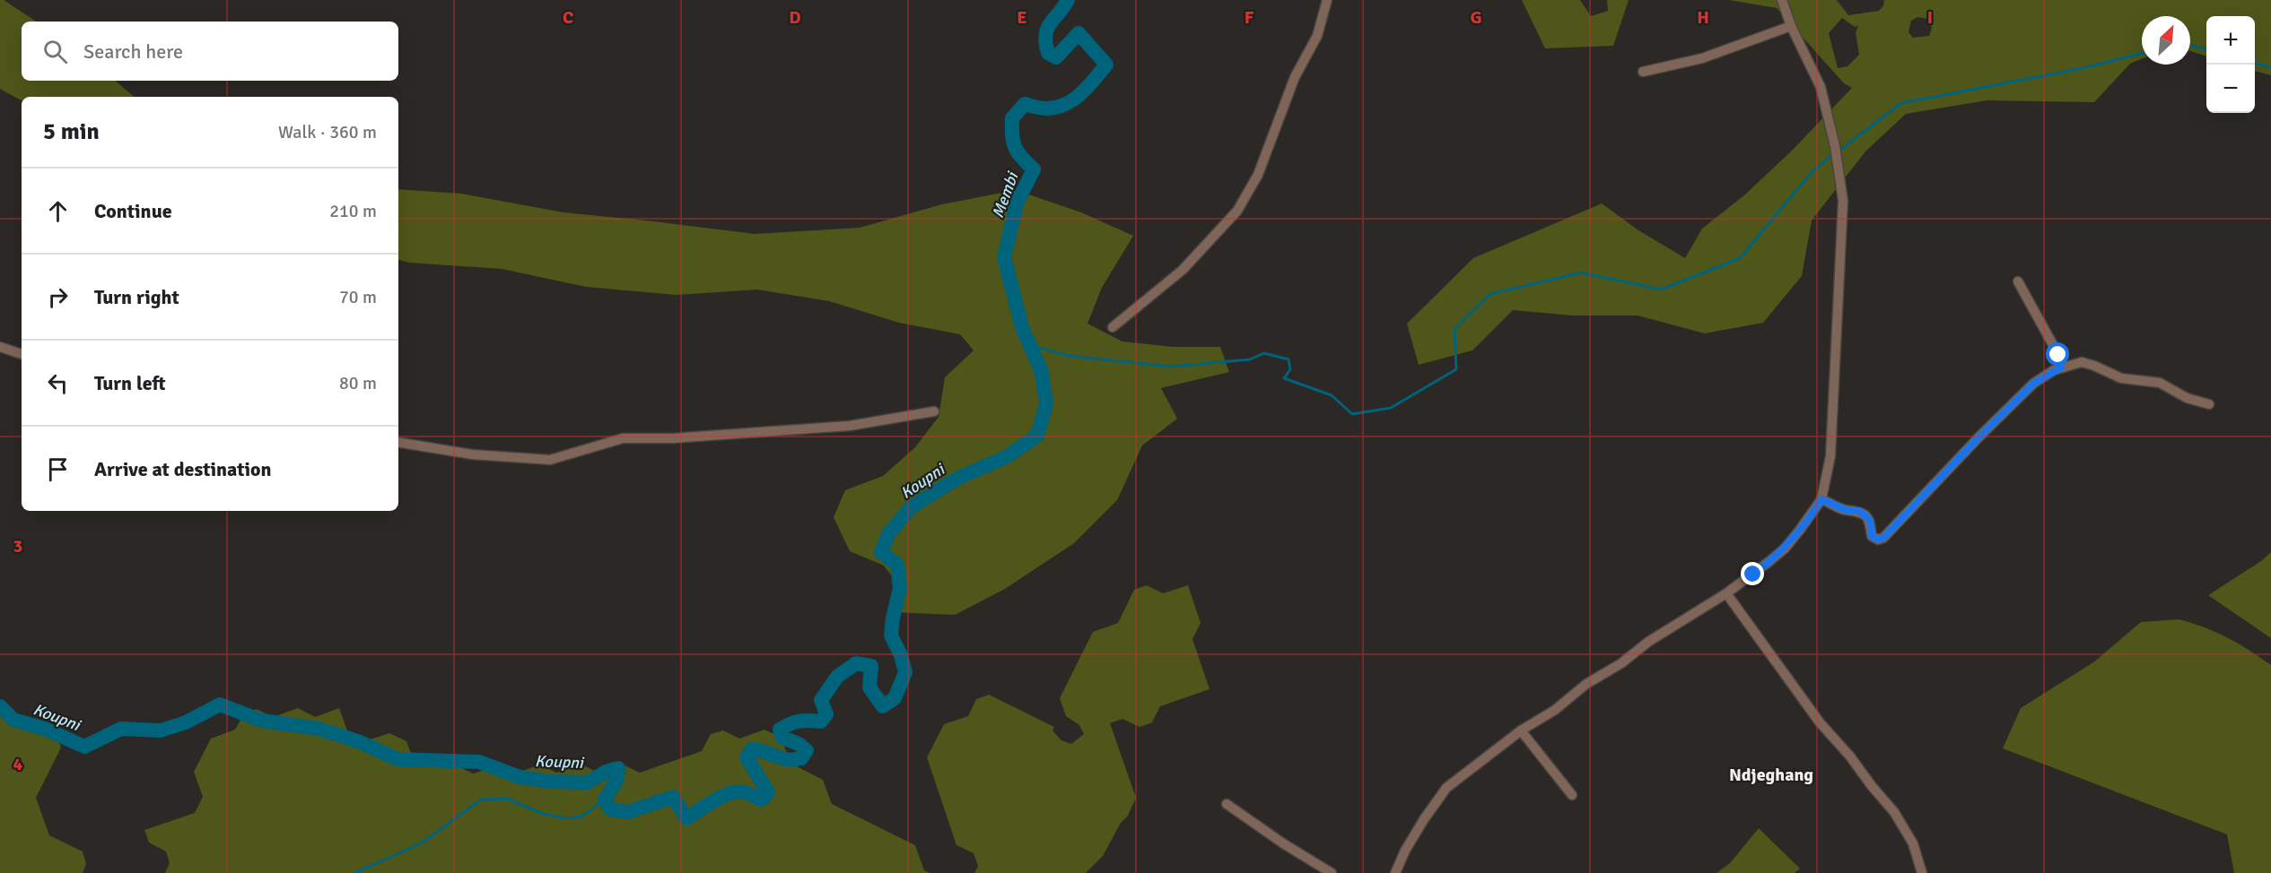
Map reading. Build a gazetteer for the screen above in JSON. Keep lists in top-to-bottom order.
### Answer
{
  "districts": ["Ndjeghang"],
  "water": ["Membi", "Koupni"],
  "north": "top right",
  "page": {
    "map_buttons": ["+", "−"],
    "search": "Search here",
    "heading": ["5 min", "Walk · 360 m"],
    "list": [
      ["Continue", "210 m"],
      ["Turn right", "70 m"],
      ["Turn left", "80 m"],
      "Arrive at destination"
    ]
  },
  "grid": {
    "columns": [
      "C",
      "D",
      "E",
      "F",
      "G",
      "H",
      "I"
    ],
    "rows": ["3", "4"]
  }
}
